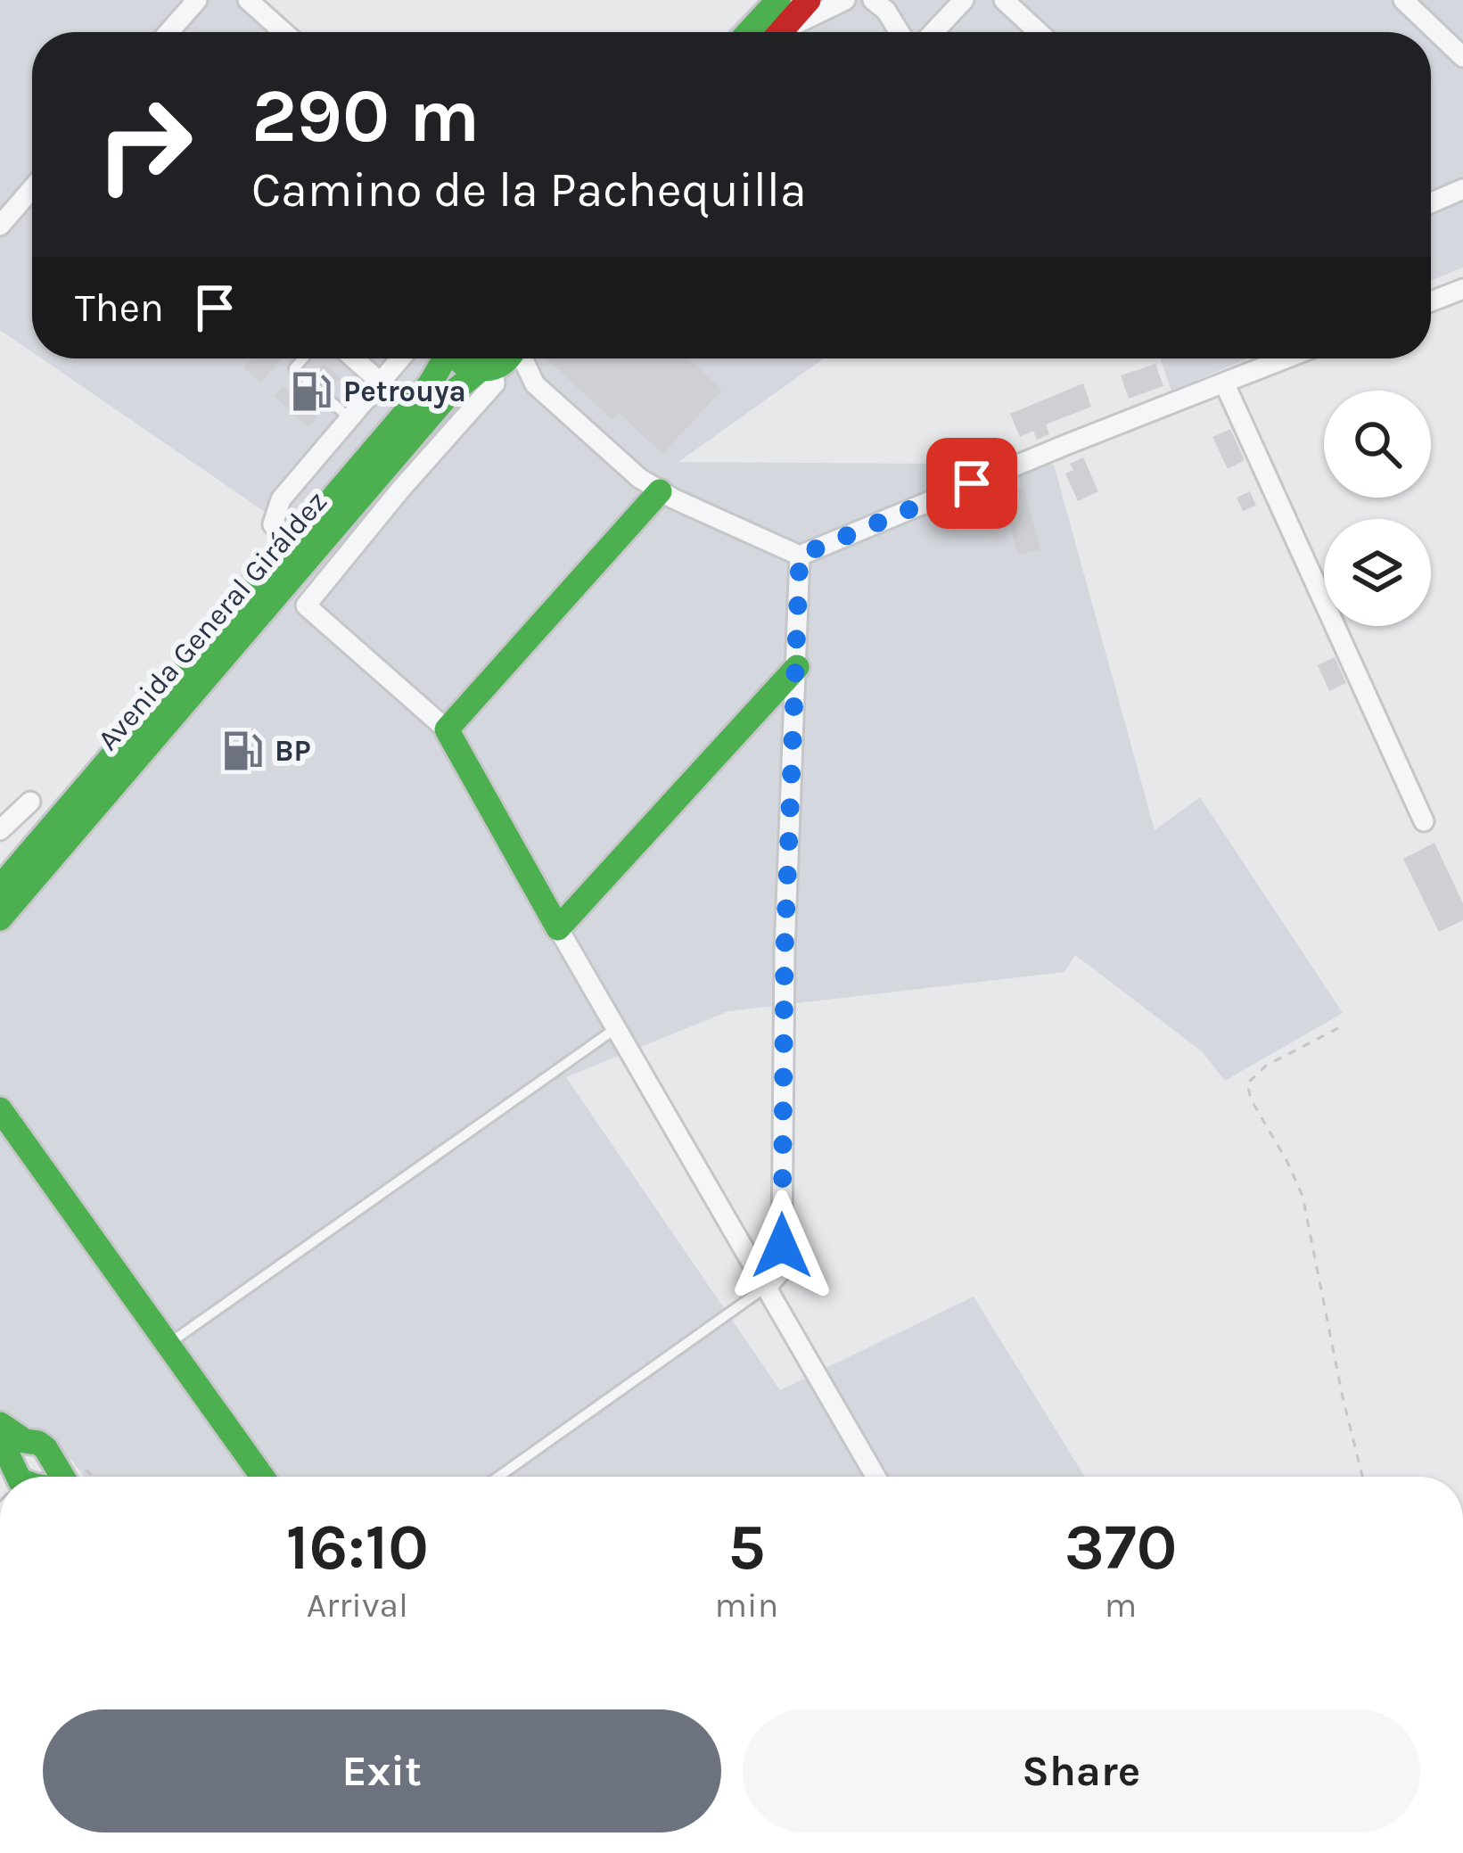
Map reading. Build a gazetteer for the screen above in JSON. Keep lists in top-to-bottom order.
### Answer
{
  "streets": {
    "main road": ["Avenida General Giráldez"]
  },
  "places": {
    "fuel station": ["Petrouya", "BP"]
  },
  "page": {
    "turn": ["290 m", "Camino de la Pachequilla"],
    "then": "Then",
    "eta": [
      "16:10",
      "Arrival",
      "5",
      "min",
      "370",
      "m"
    ],
    "buttons": ["Exit", "Share"]
  }
}
